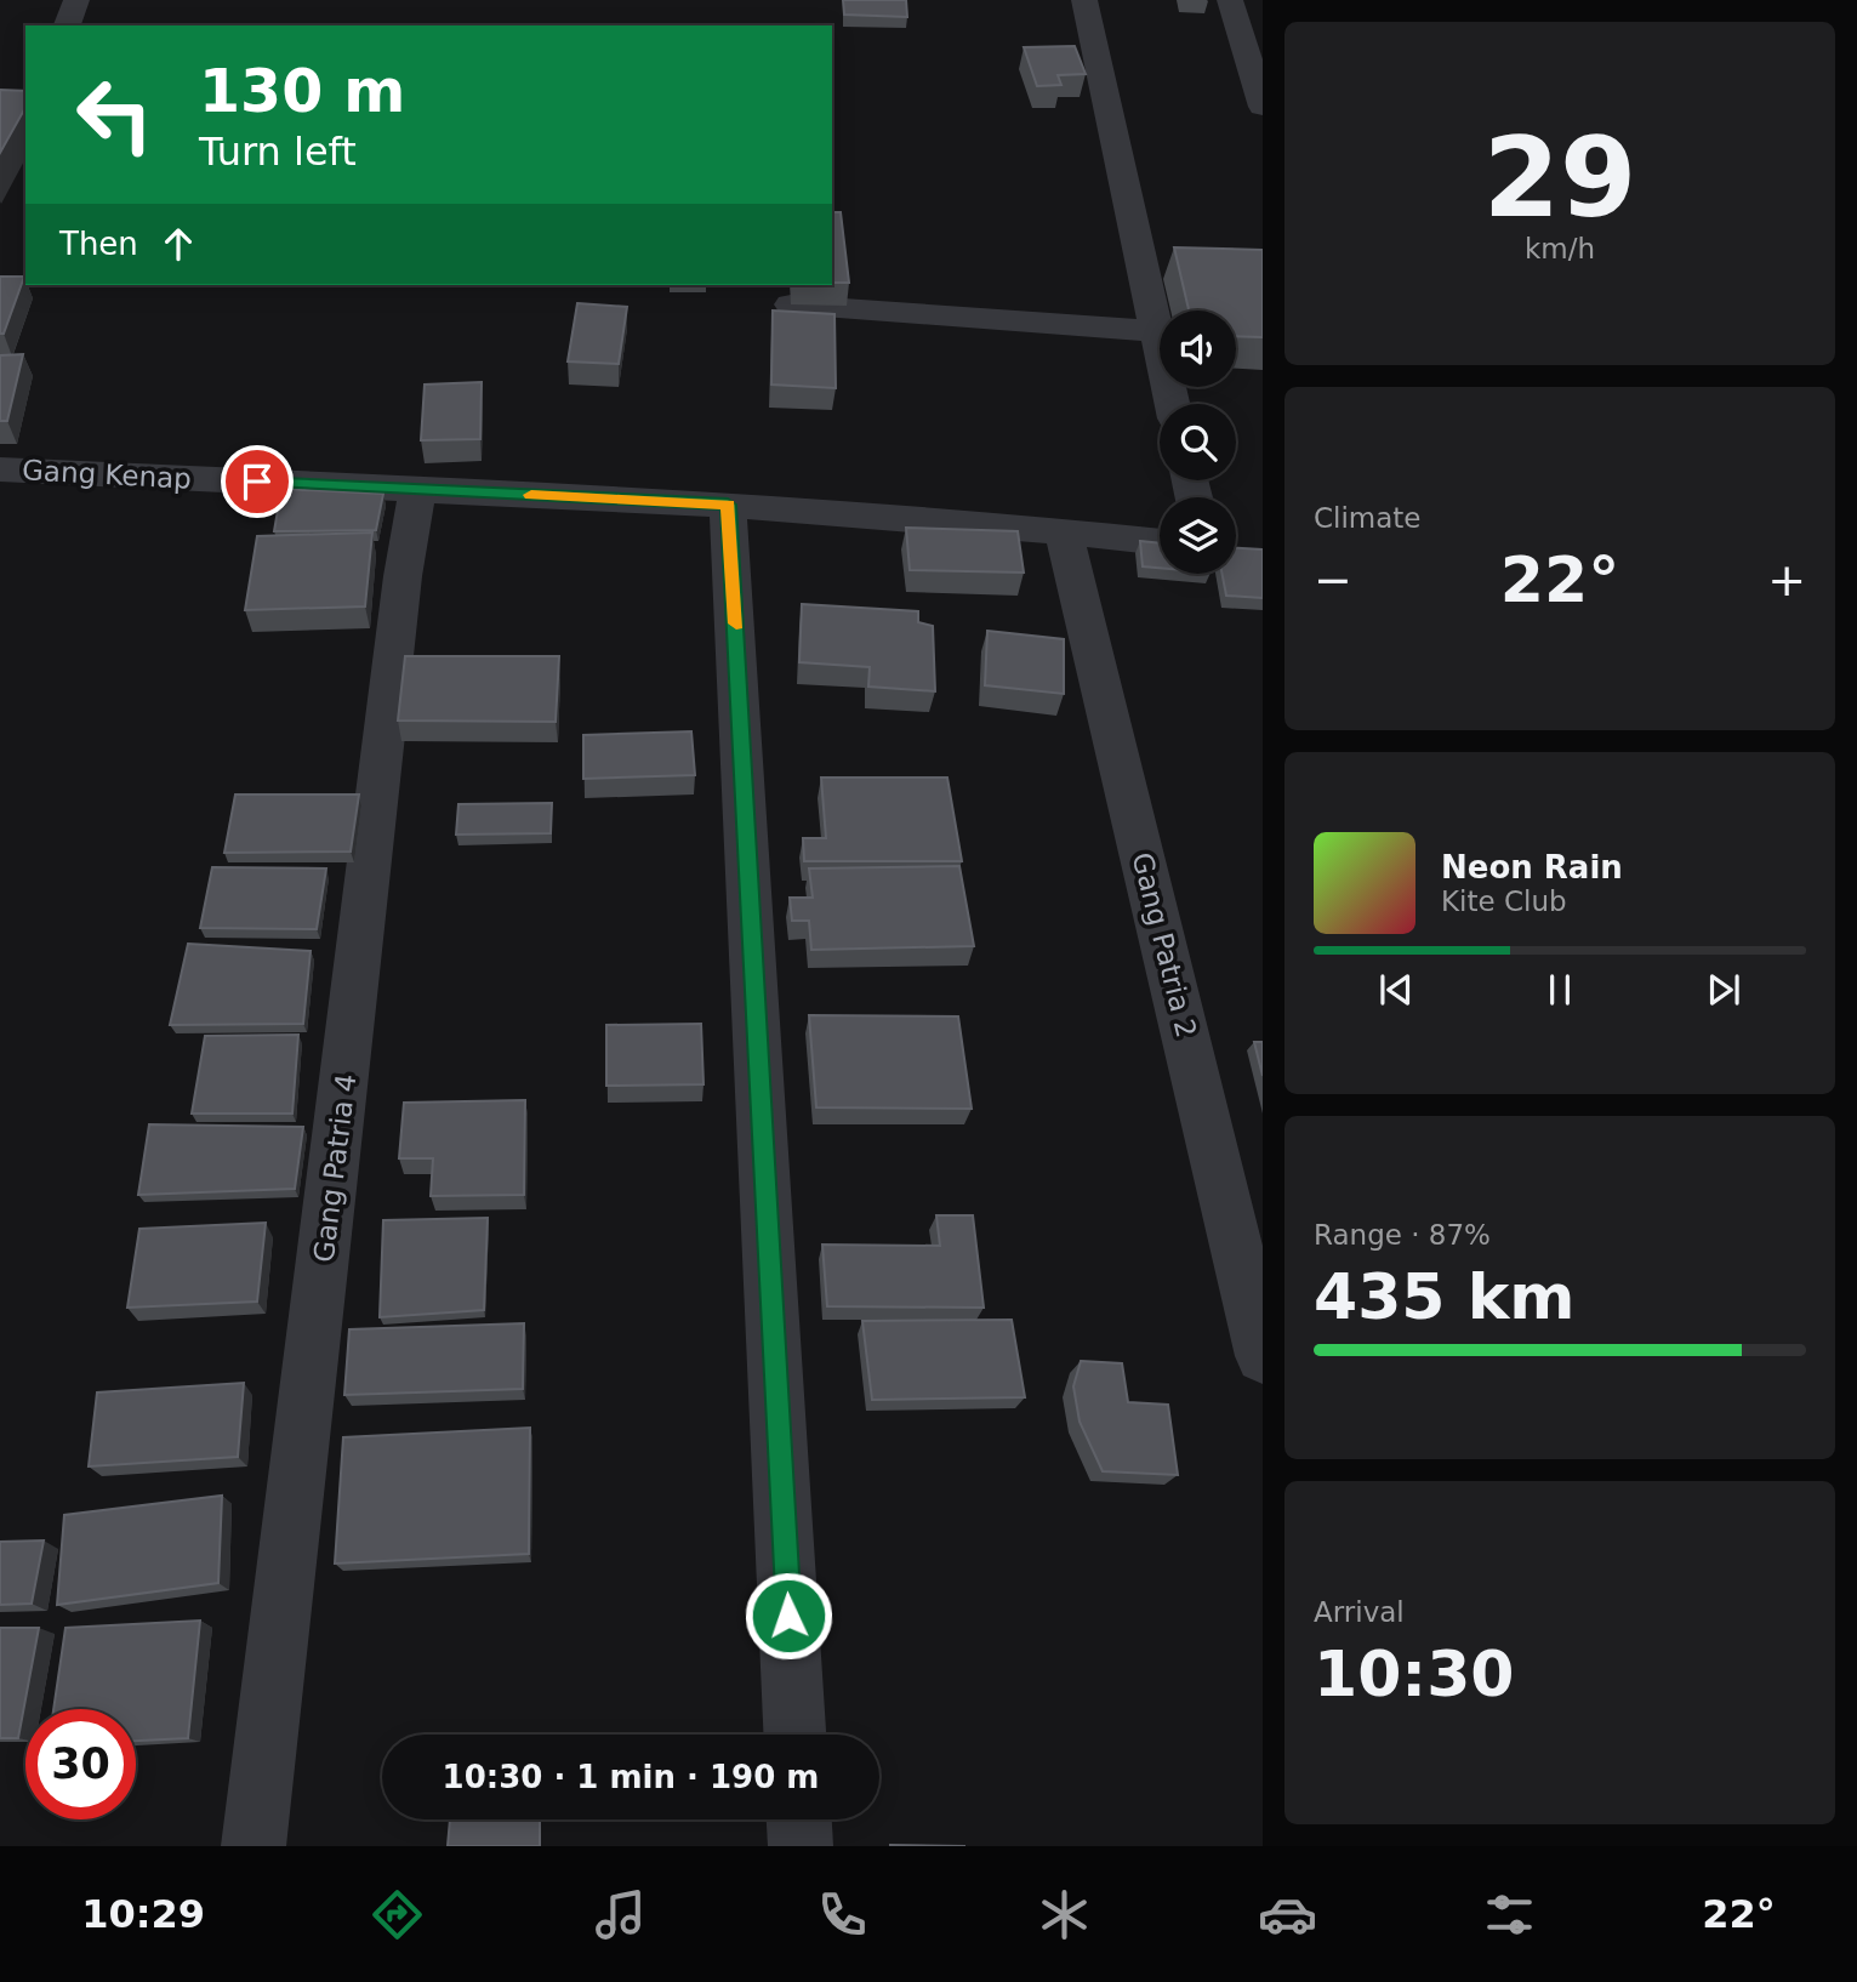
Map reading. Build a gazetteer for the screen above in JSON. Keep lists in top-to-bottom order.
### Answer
{
  "streets": {
    "street": ["Gang Kenap", "Gang Patria 2", "Gang Patria 4"]
  },
  "crossings": [
    ["Gang Kenap", "Gang Patria 2"],
    ["Gang Kenap", "Gang Patria 4"]
  ],
  "page": {
    "tile": [
      ["29", "km/h"],
      "Climate",
      ["Range · 87%", "435 km"],
      ["Arrival", "10:30"]
    ],
    "turn": ["130 m", "Turn left"],
    "then": "Then",
    "heat": ["−", "22°", "+"],
    "song": ["Neon Rain", "Kite Club"],
    "limit": "30",
    "trip": "10:30 · 1 min · 190 m",
    "tabs": ["10:29", "22°"]
  }
}
